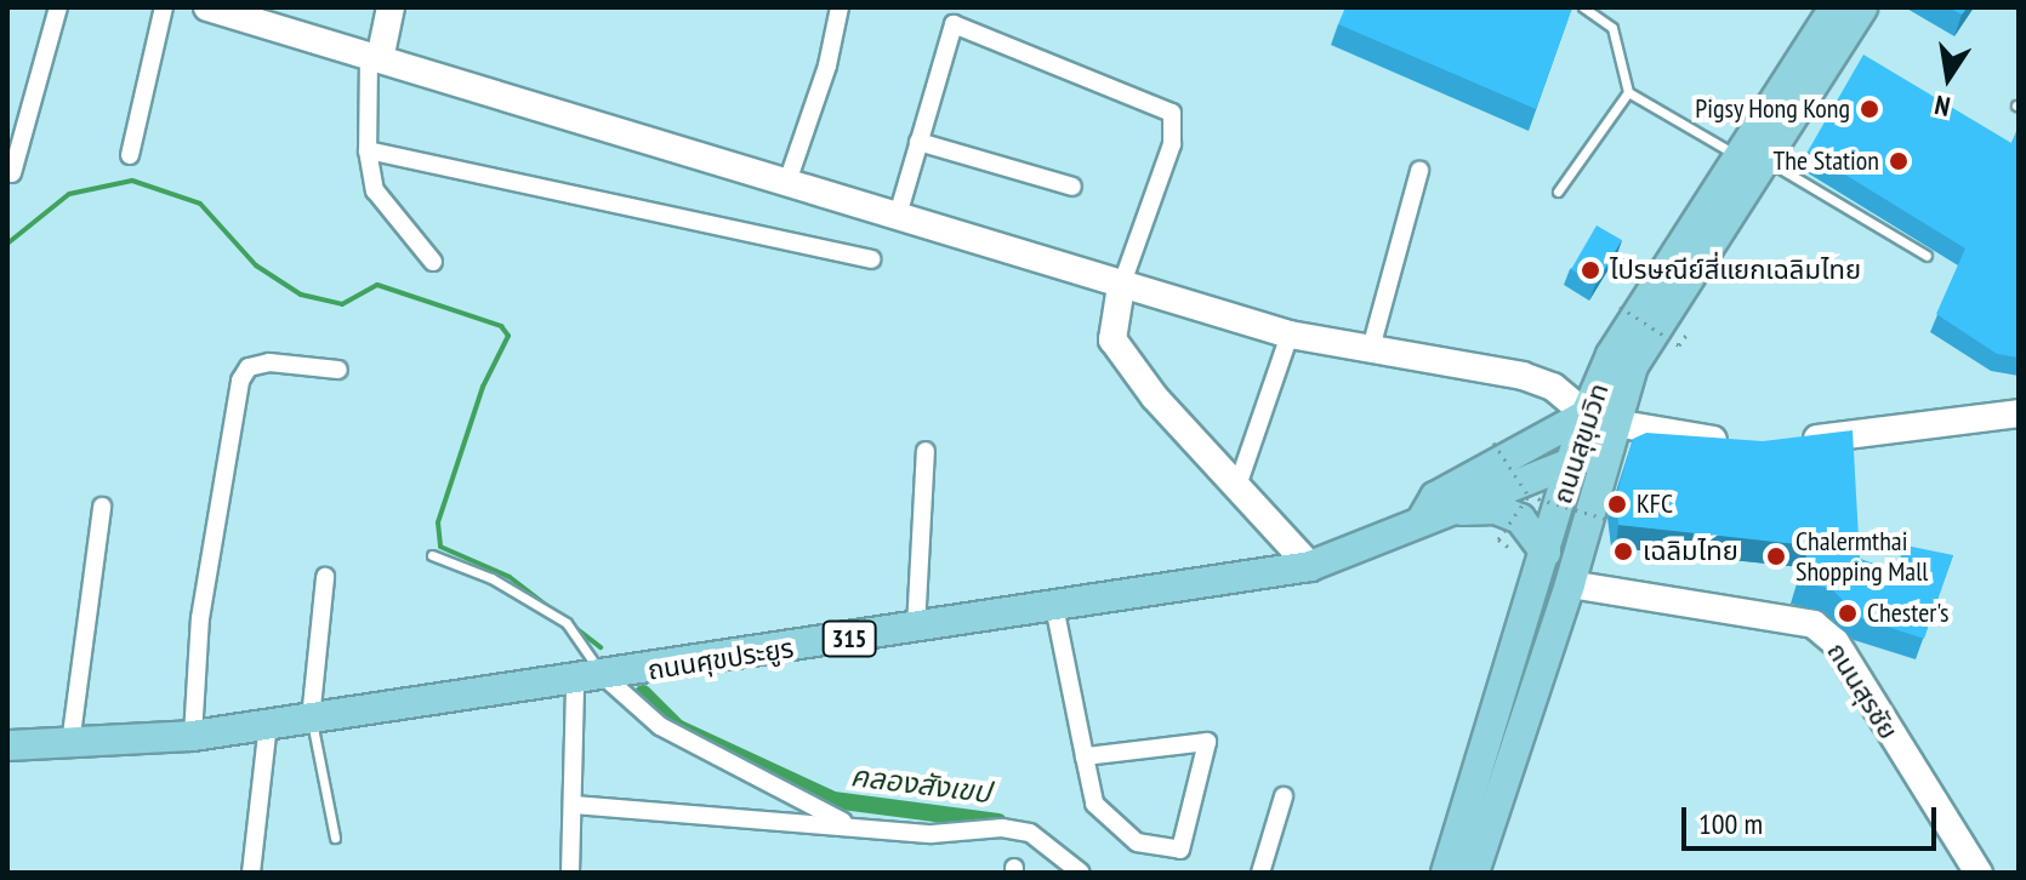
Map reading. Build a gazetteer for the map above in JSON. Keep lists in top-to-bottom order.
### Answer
{
  "streets": {
    "main road": ["ถนนสุขุมวิท", "315", "ถนนศุขประยูร"],
    "street": ["ถนนสุรชัย"]
  },
  "crossings": [
    ["ถนนสุขุมวิท", "ถนนศุขประยูร"],
    ["ถนนสุขุมวิท", "ถนนสุรชัย"]
  ],
  "water": ["คลองสังเขป"],
  "places": [
    "Pigsy Hong Kong",
    "The Station",
    "ไปรษณีย์สี่แยกเฉลิมไทย",
    "KFC",
    "เฉลิมไทย",
    "Chalermthai Shopping Mall",
    "Chester's"
  ],
  "scale_bar": "100 m",
  "north": "bottom"
}
